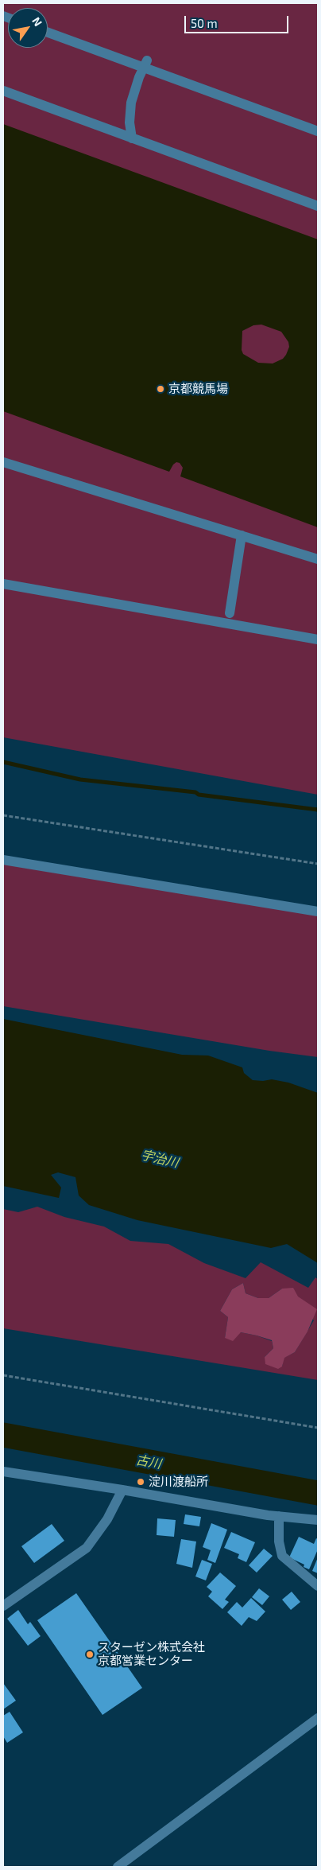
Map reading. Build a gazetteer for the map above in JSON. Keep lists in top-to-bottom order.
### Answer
{
  "water": ["宇治川", "古川"],
  "places": ["京都競馬場", "淀川渡船所", "スターゼン株式会社 京都営業センター"],
  "scale_bar": "50 m",
  "north": "top right"
}
